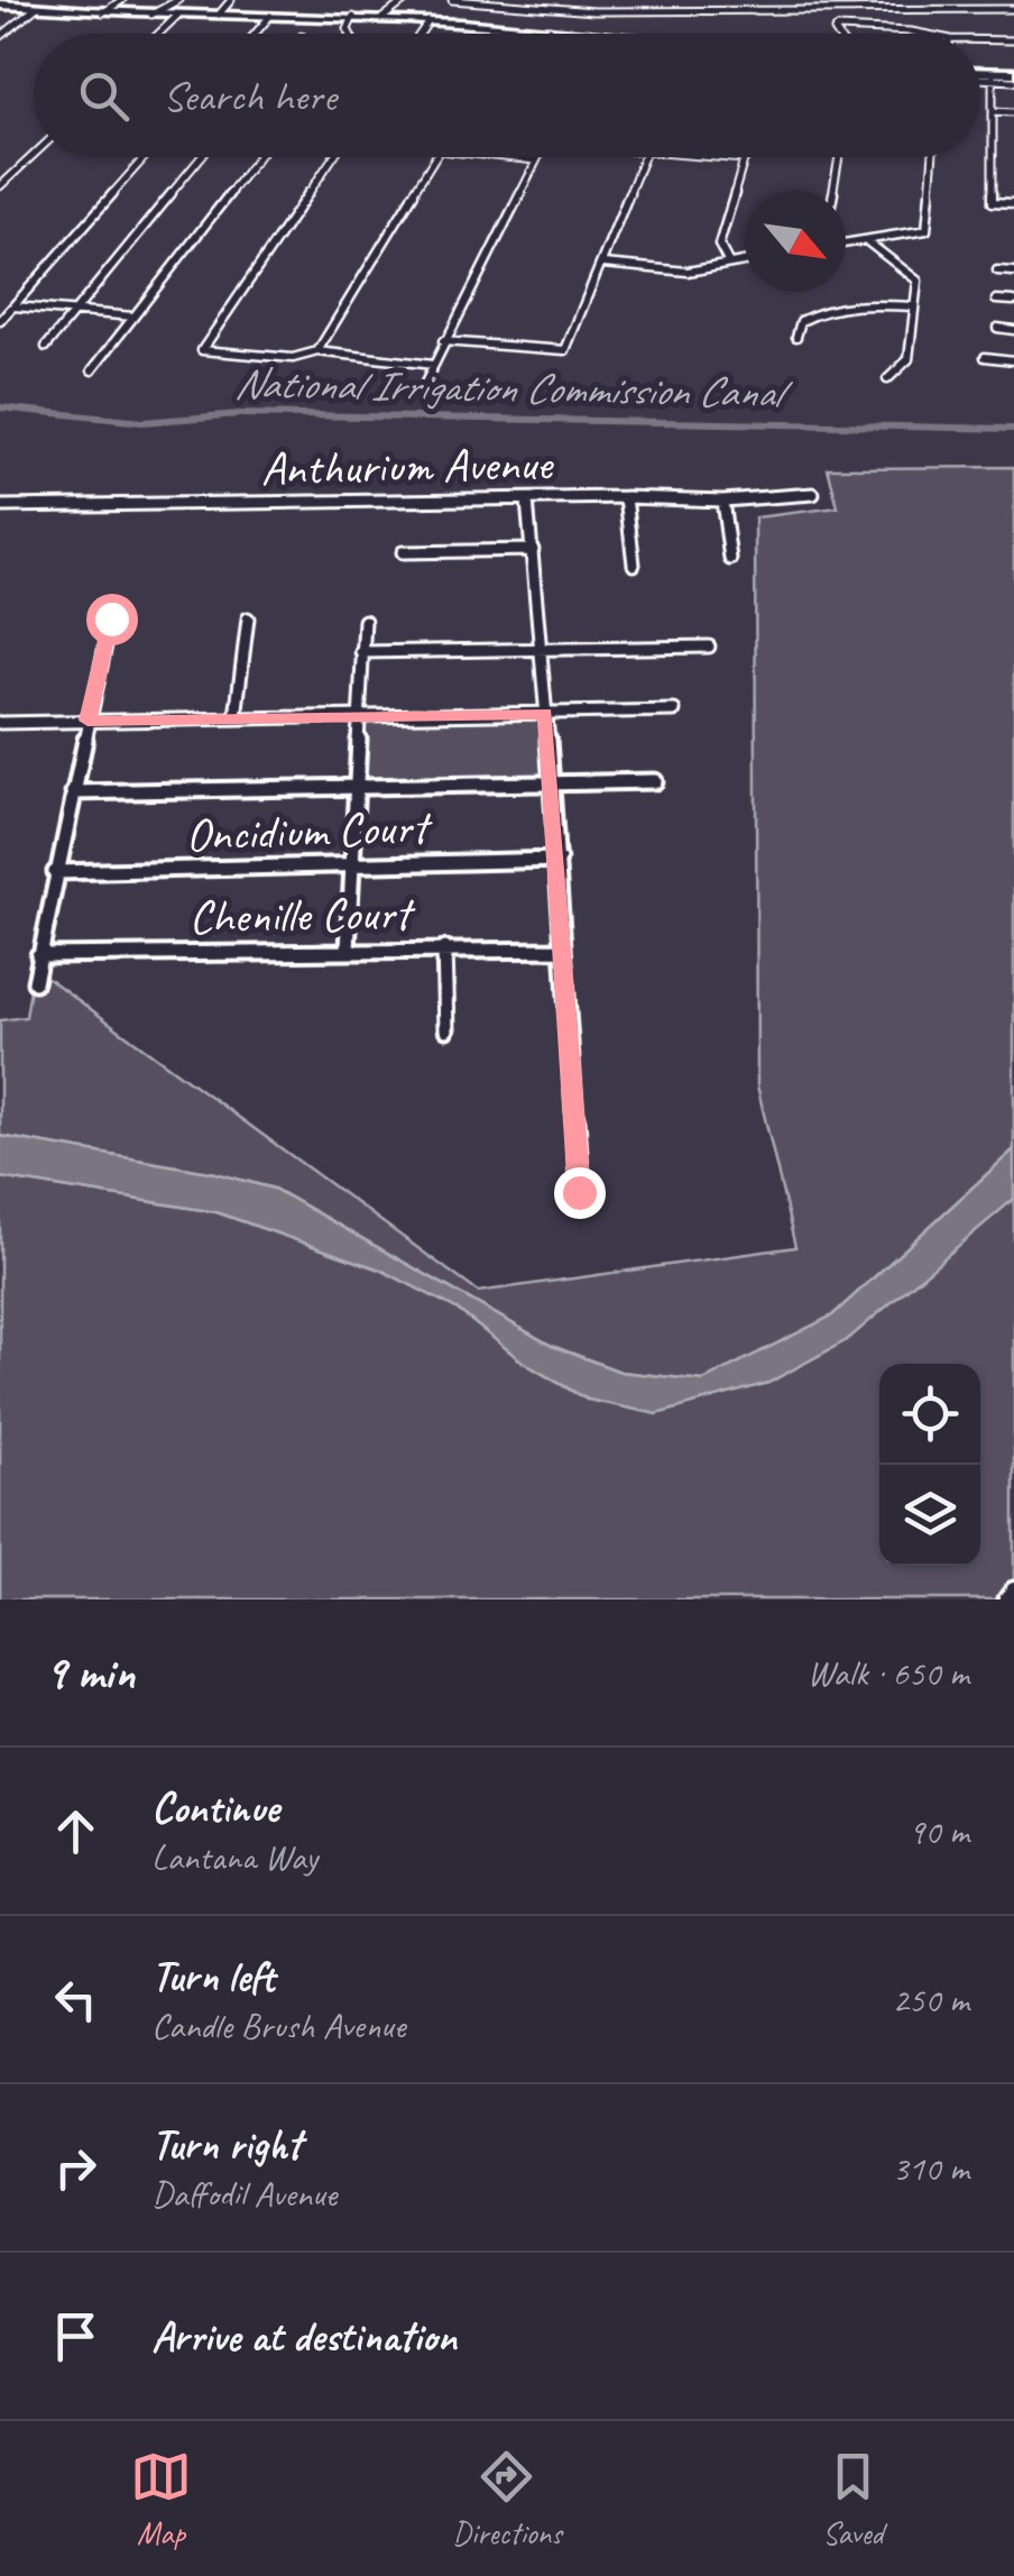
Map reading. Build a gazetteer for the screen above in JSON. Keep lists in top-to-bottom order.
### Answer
{
  "streets": {
    "street": ["Anthurium Avenue", "Oncidium Court", "Chenille Court"]
  },
  "water": ["National Irrigation Commission Canal"],
  "north": "bottom right",
  "page": {
    "search": "Search here",
    "heading": ["9 min", "Walk · 650 m"],
    "list": [
      ["Continue", "Lantana Way", "90 m"],
      ["Turn left", "Candle Brush Avenue", "250 m"],
      ["Turn right", "Daffodil Avenue", "310 m"],
      "Arrive at destination"
    ],
    "nav": ["Map", "Directions", "Saved"]
  }
}
